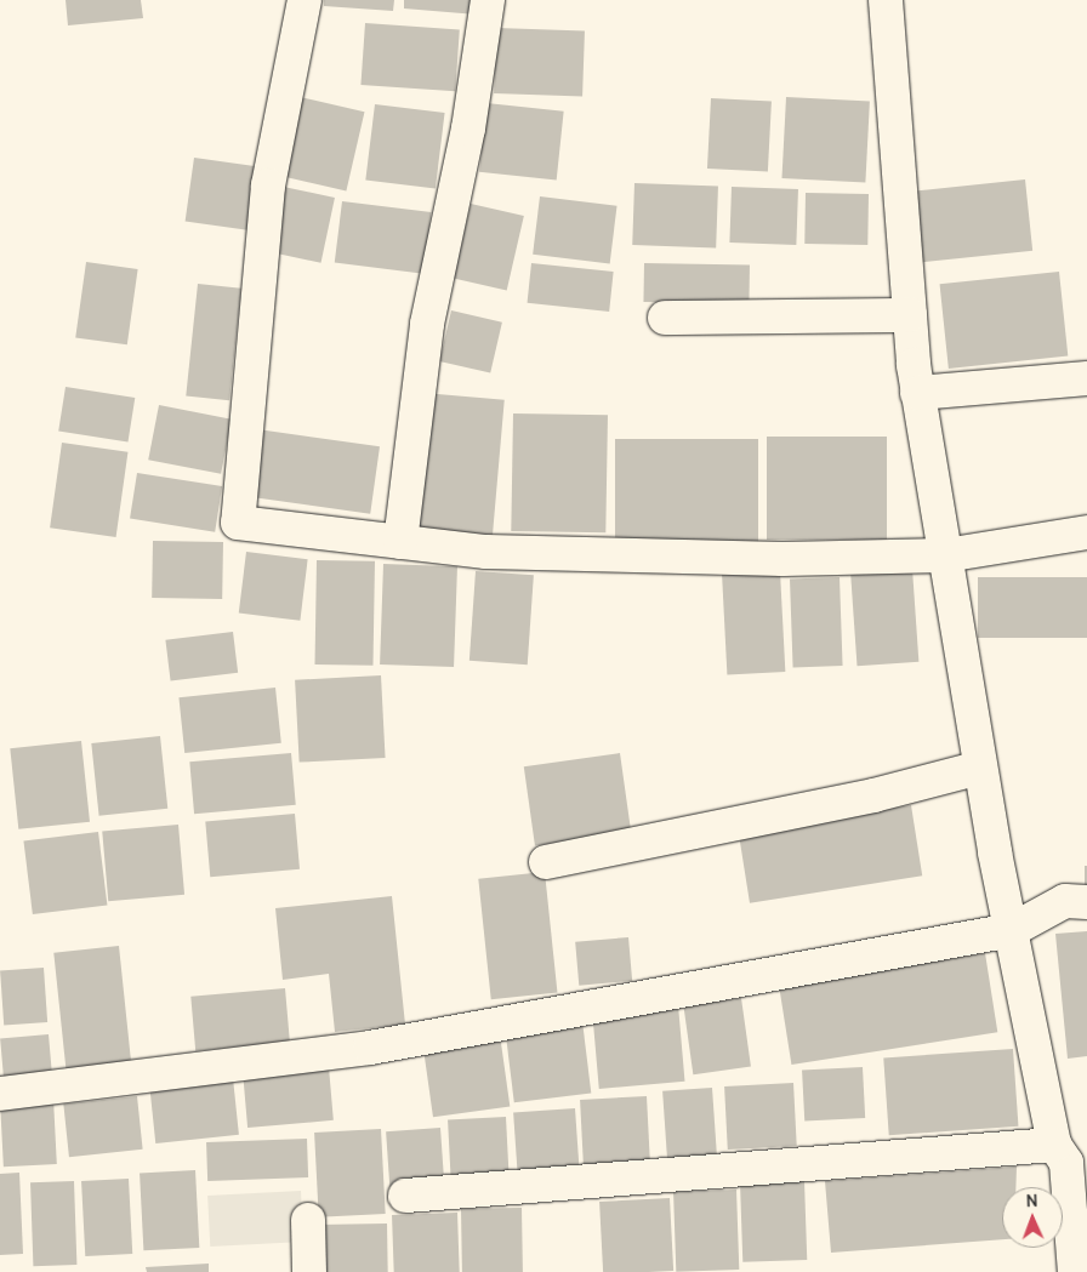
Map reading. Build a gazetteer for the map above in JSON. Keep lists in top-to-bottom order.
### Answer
{
  "north": "top"
}
